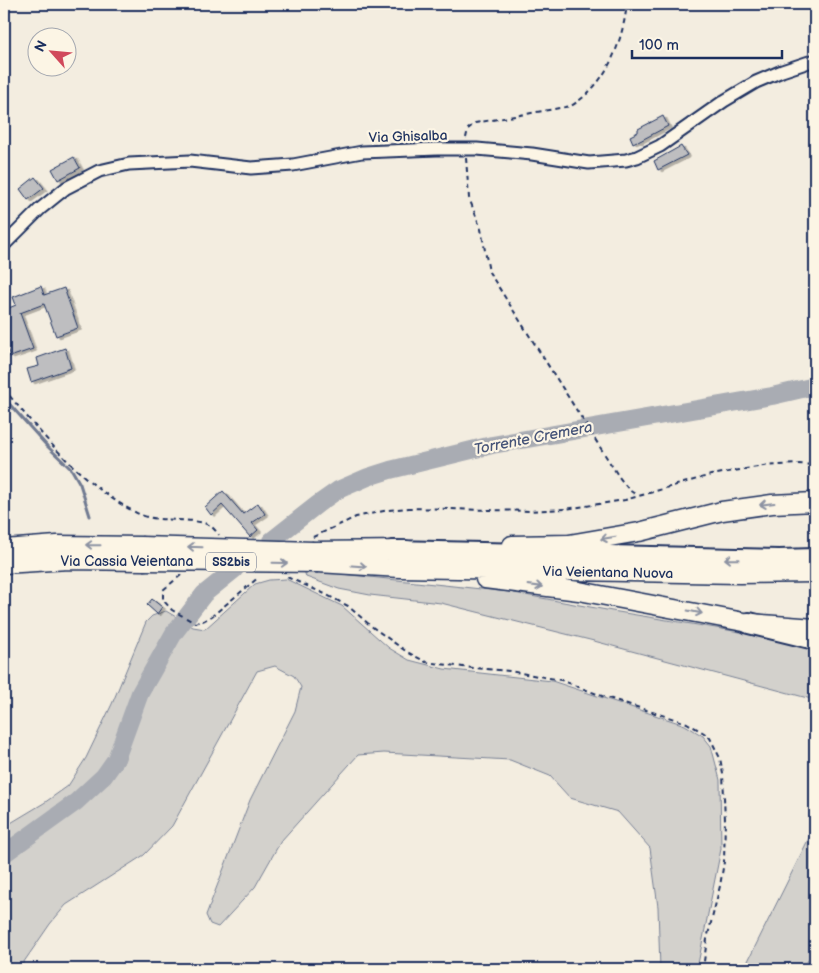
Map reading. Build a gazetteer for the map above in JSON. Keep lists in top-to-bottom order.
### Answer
{
  "streets": {
    "highway": ["Via Cassia Veientana", "SS2bis", "Via Veientana Nuova"],
    "street": ["Via Ghisalba"]
  },
  "crossings": [
    ["Via Cassia Veientana", "Via Veientana Nuova"]
  ],
  "water": ["Torrente Cremera"],
  "scale_bar": "100 m",
  "north": "top left"
}
